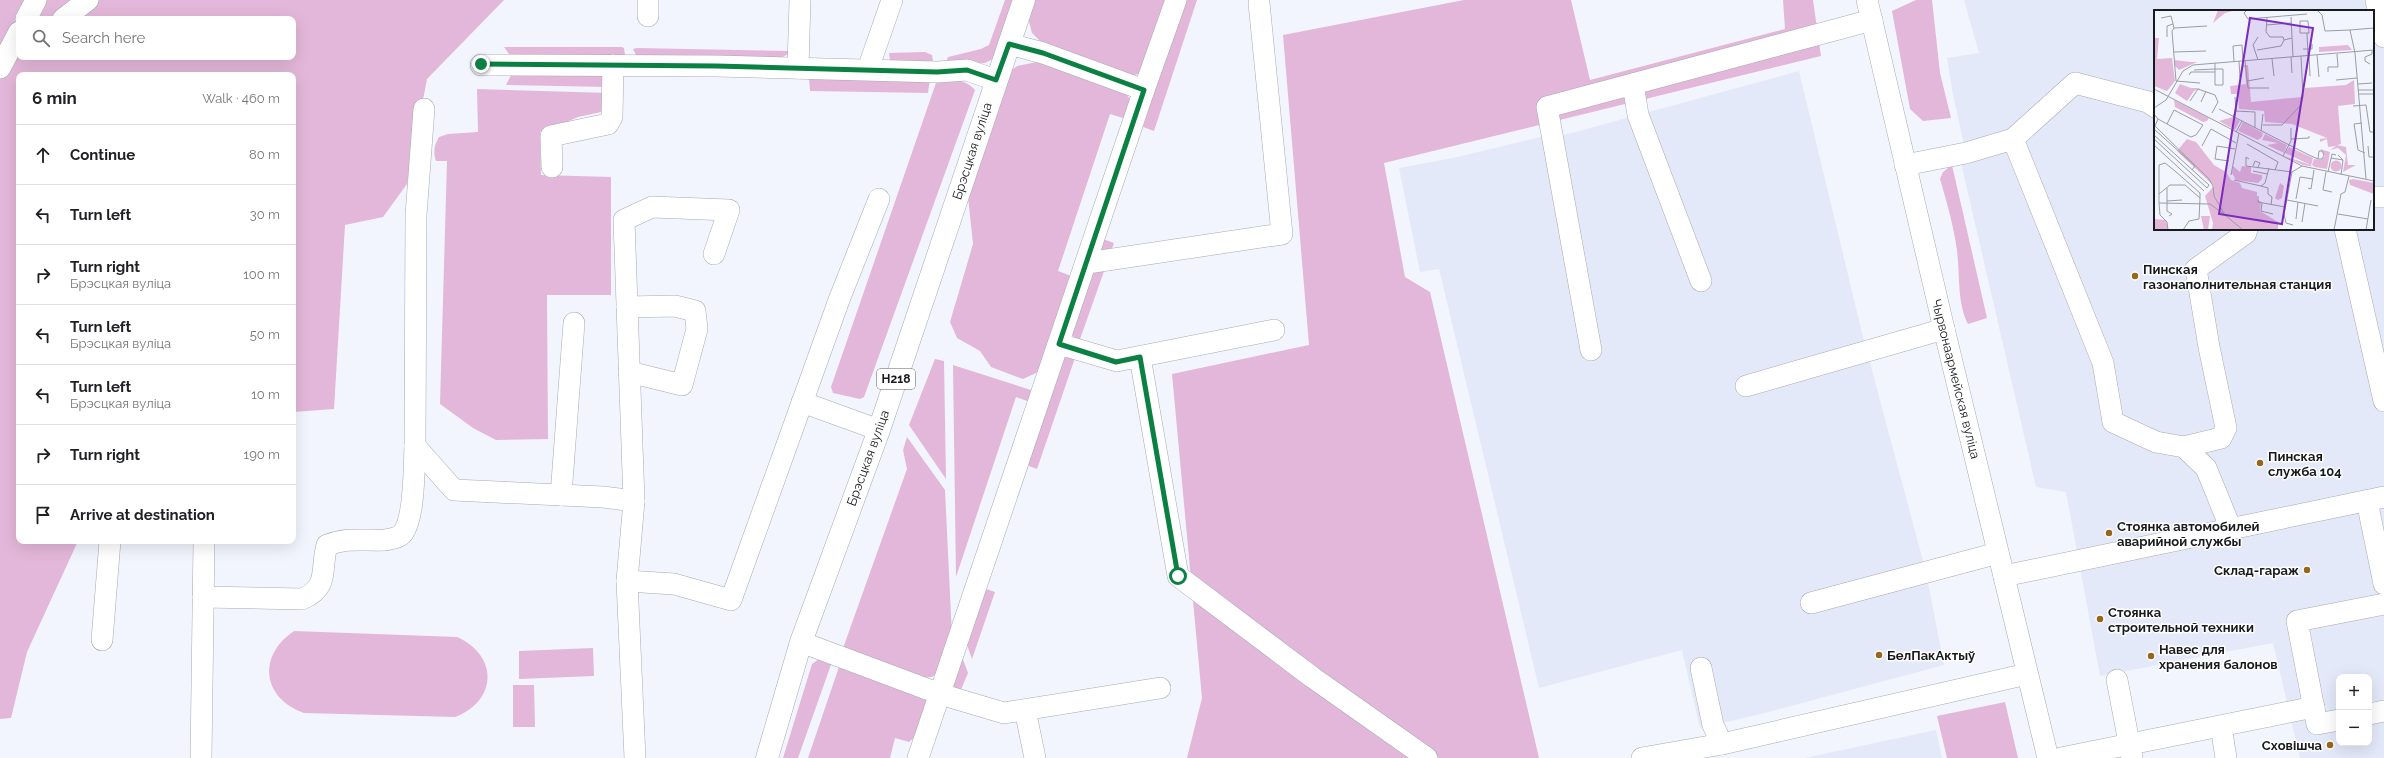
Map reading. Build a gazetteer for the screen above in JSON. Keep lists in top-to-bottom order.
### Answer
{
  "streets": {
    "main road": ["Брэсцкая вуліца", "Н218"],
    "street": ["Чырвонаармейская вуліца"]
  },
  "places": [
    "Пинская газонаполнительная станция",
    "Пинская служба 104",
    "Стоянка автомобилей аварийной службы",
    "Склад-гараж",
    "Стоянка строительной техники",
    "БелПакАктыў",
    "Навес для хранения балонов",
    "Сховішча"
  ],
  "page": {
    "search": "Search here",
    "heading": ["6 min", "Walk · 460 m"],
    "list": [
      ["Continue", "80 m"],
      ["Turn left", "30 m"],
      ["Turn right", "Брэсцкая вуліца", "100 m"],
      ["Turn left", "Брэсцкая вуліца", "50 m"],
      ["Turn left", "Брэсцкая вуліца", "10 m"],
      ["Turn right", "190 m"],
      "Arrive at destination"
    ],
    "map_buttons": ["+", "−"]
  }
}
